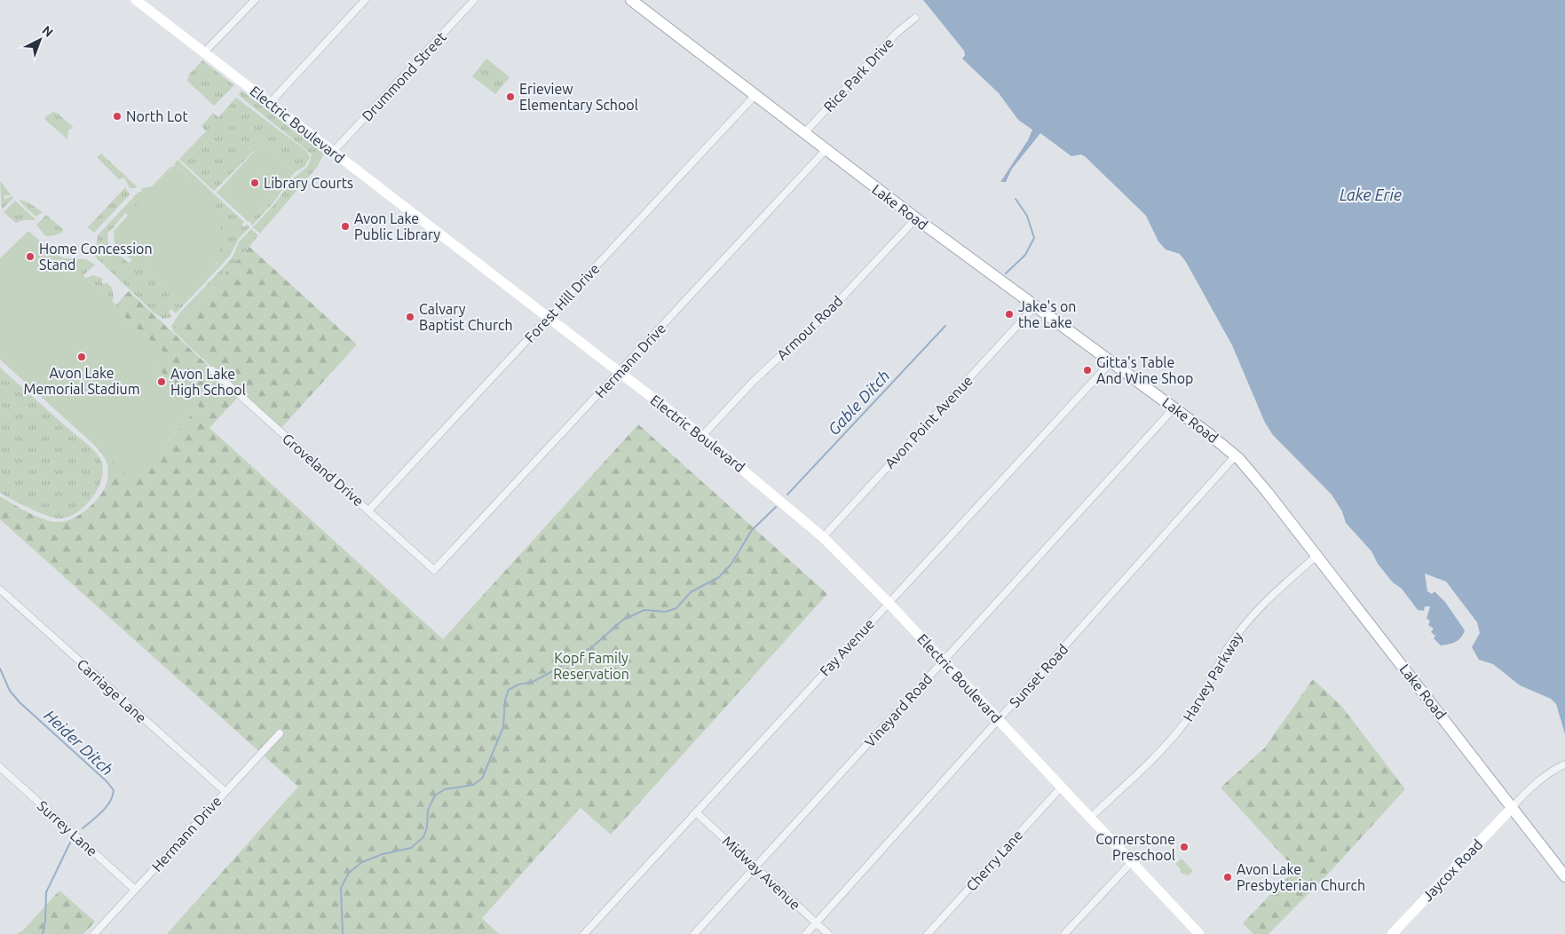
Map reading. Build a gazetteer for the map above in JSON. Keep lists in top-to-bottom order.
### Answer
{
  "streets": {
    "main road": ["Lake Road"],
    "street": [
      "Rice Park Drive",
      "Drummond Street",
      "Electric Boulevard",
      "Forest Hill Drive",
      "Armour Road",
      "Hermann Drive",
      "Avon Point Avenue",
      "Groveland Drive",
      "Fay Avenue",
      "Sunset Road",
      "Harvey Parkway",
      "Carriage Lane",
      "Vineyard Road",
      "Surrey Lane",
      "Cherry Lane",
      "Jaycox Road",
      "Midway Avenue"
    ]
  },
  "crossings": [
    ["Rice Park Drive", "Lake Road"],
    ["Drummond Street", "Electric Boulevard"],
    ["Electric Boulevard", "Forest Hill Drive"],
    ["Electric Boulevard", "Armour Road"],
    ["Electric Boulevard", "Hermann Drive"],
    ["Electric Boulevard", "Avon Point Avenue"],
    ["Electric Boulevard", "Fay Avenue"],
    ["Electric Boulevard", "Sunset Road"],
    ["Electric Boulevard", "Harvey Parkway"],
    ["Electric Boulevard", "Vineyard Road"],
    ["Electric Boulevard", "Cherry Lane"],
    ["Lake Road", "Forest Hill Drive"],
    ["Lake Road", "Armour Road"],
    ["Lake Road", "Hermann Drive"],
    ["Lake Road", "Avon Point Avenue"],
    ["Lake Road", "Fay Avenue"],
    ["Lake Road", "Sunset Road"],
    ["Lake Road", "Harvey Parkway"],
    ["Lake Road", "Vineyard Road"],
    ["Lake Road", "Jaycox Road"],
    ["Forest Hill Drive", "Groveland Drive"],
    ["Hermann Drive", "Groveland Drive"],
    ["Hermann Drive", "Carriage Lane"],
    ["Hermann Drive", "Surrey Lane"],
    ["Fay Avenue", "Midway Avenue"],
    ["Sunset Road", "Midway Avenue"],
    ["Vineyard Road", "Midway Avenue"]
  ],
  "water": ["Lake Erie", "Gable Ditch", "Heider Ditch"],
  "parks": ["Kopf Family Reservation"],
  "places": [
    "Erieview Elementary School",
    "North Lot",
    "Library Courts",
    "Avon Lake Public Library",
    "Home Concession Stand",
    "Jake's on the Lake",
    "Calvary Baptist Church",
    "Avon Lake Memorial Stadium",
    "Gitta's Table And Wine Shop",
    "Avon Lake High School",
    "Cornerstone Preschool",
    "Avon Lake Presbyterian Church"
  ],
  "north": "top right"
}
